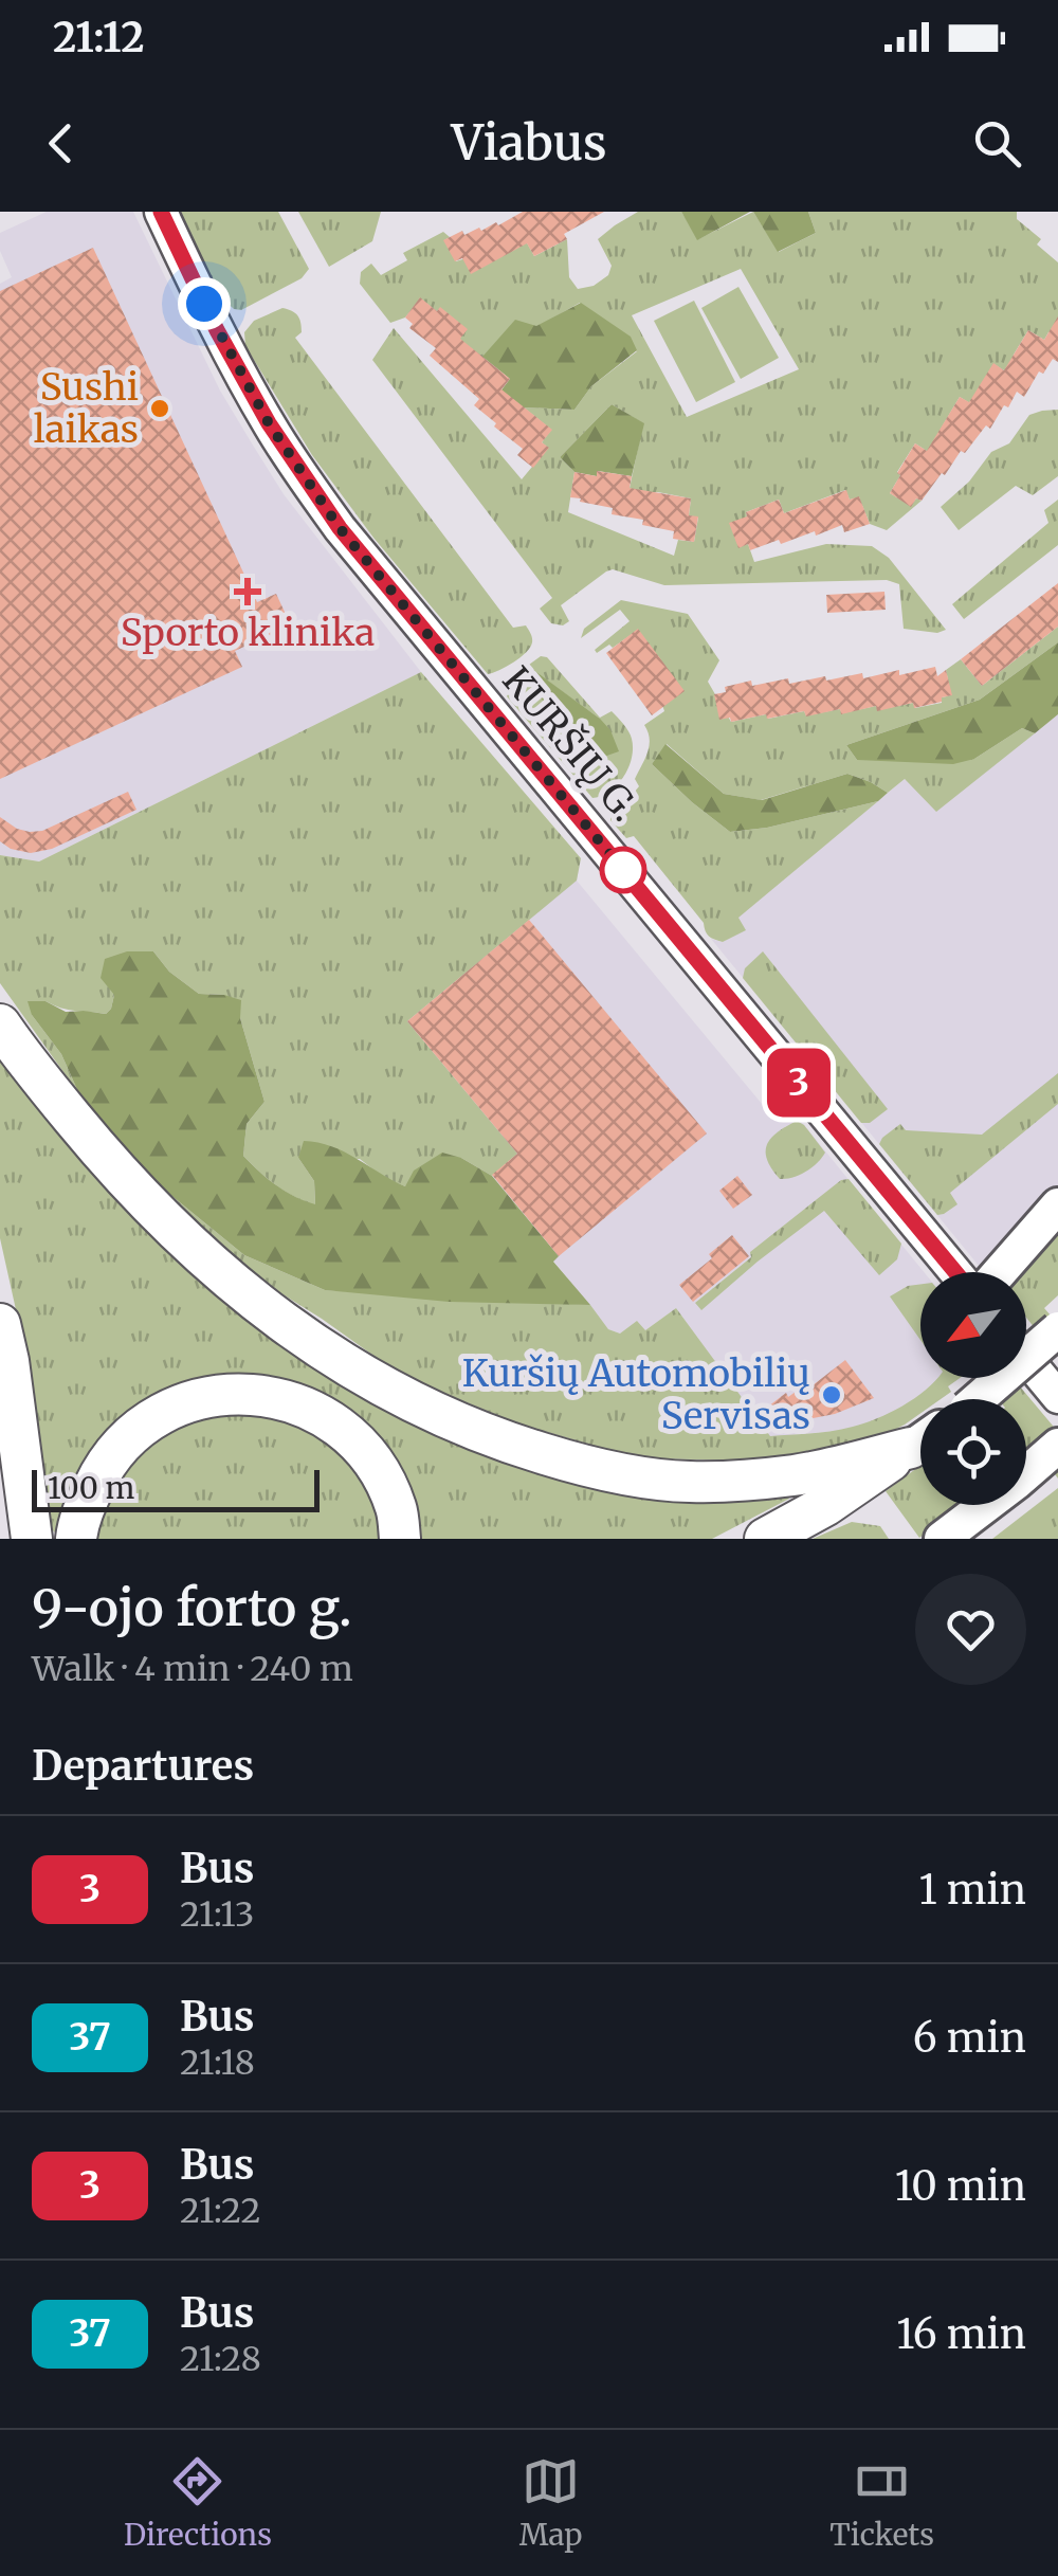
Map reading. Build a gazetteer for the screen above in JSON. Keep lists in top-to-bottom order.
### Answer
{
  "streets": {
    "main road": ["KURŠIŲ G."]
  },
  "places": {
    "other": ["Sushi laikas", "Kuršių Automobilių Servisas"],
    "health": ["Sporto klinika"]
  },
  "lines": ["bus line 3"],
  "scale_bar": "100 m",
  "north": "bottom left",
  "page": {
    "status": "21:12",
    "header": "Viabus",
    "on_map": "3",
    "scale": "100 m",
    "heading": [
      ["9-ojo forto g.", "Walk · 4 min · 240 m"],
      "Departures"
    ],
    "list": [
      {
        "mark": "3",
        "name": "Bus",
        "note": "21:13",
        "value": "1 min"
      },
      {
        "mark": "37",
        "name": "Bus",
        "note": "21:18",
        "value": "6 min"
      },
      {
        "mark": "3",
        "name": "Bus",
        "note": "21:22",
        "value": "10 min"
      },
      {
        "mark": "37",
        "name": "Bus",
        "note": "21:28",
        "value": "16 min"
      }
    ],
    "tabs": ["Directions", "Map", "Tickets"]
  }
}
